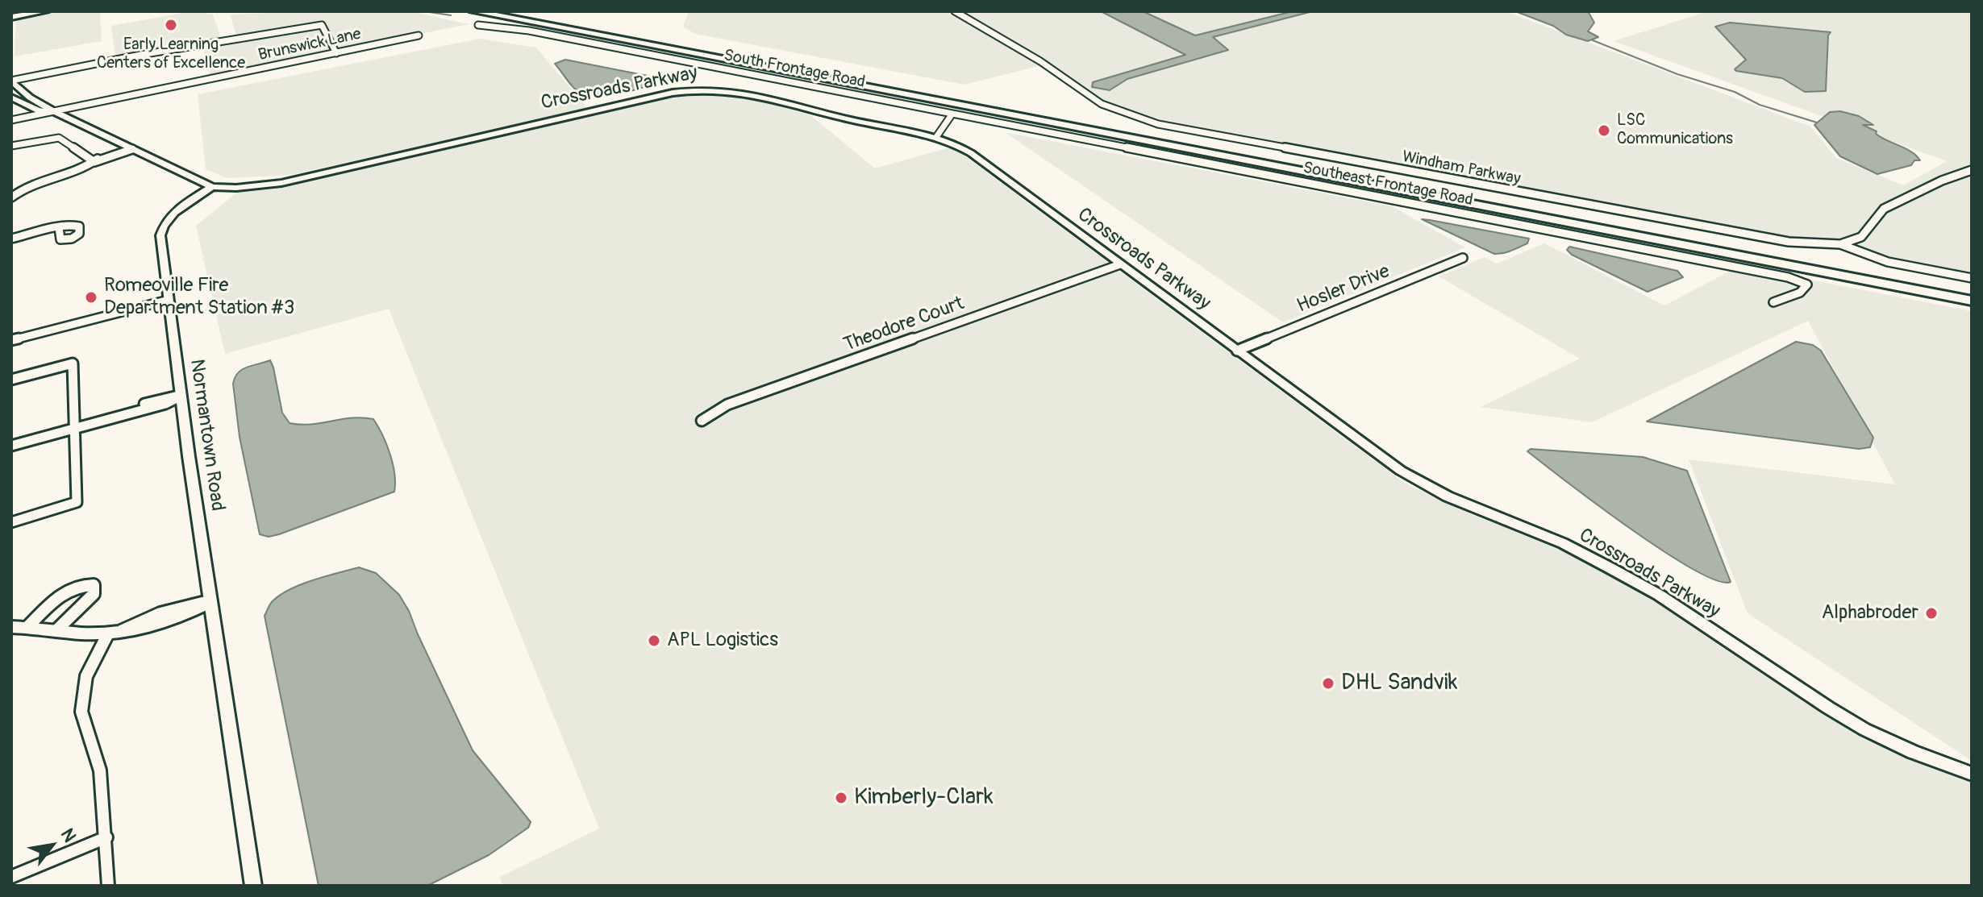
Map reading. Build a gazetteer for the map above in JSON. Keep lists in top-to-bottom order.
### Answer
{
  "streets": {
    "street": [
      "Brunswick Lane",
      "South Frontage Road",
      "Crossroads Parkway",
      "Windham Parkway",
      "Southeast Frontage Road",
      "Hosler Drive",
      "Theodore Court",
      "Normantown Road"
    ]
  },
  "crossings": [
    ["South Frontage Road", "Southeast Frontage Road"],
    ["Crossroads Parkway", "Hosler Drive"],
    ["Crossroads Parkway", "Theodore Court"],
    ["Crossroads Parkway", "Normantown Road"]
  ],
  "places": [
    "Early Learning Centers of Excellence",
    "LSC Communications",
    "Romeoville Fire Department Station #3",
    "Alphabroder",
    "APL Logistics",
    "DHL Sandvik",
    "Kimberly-Clark"
  ],
  "north": "top right"
}
